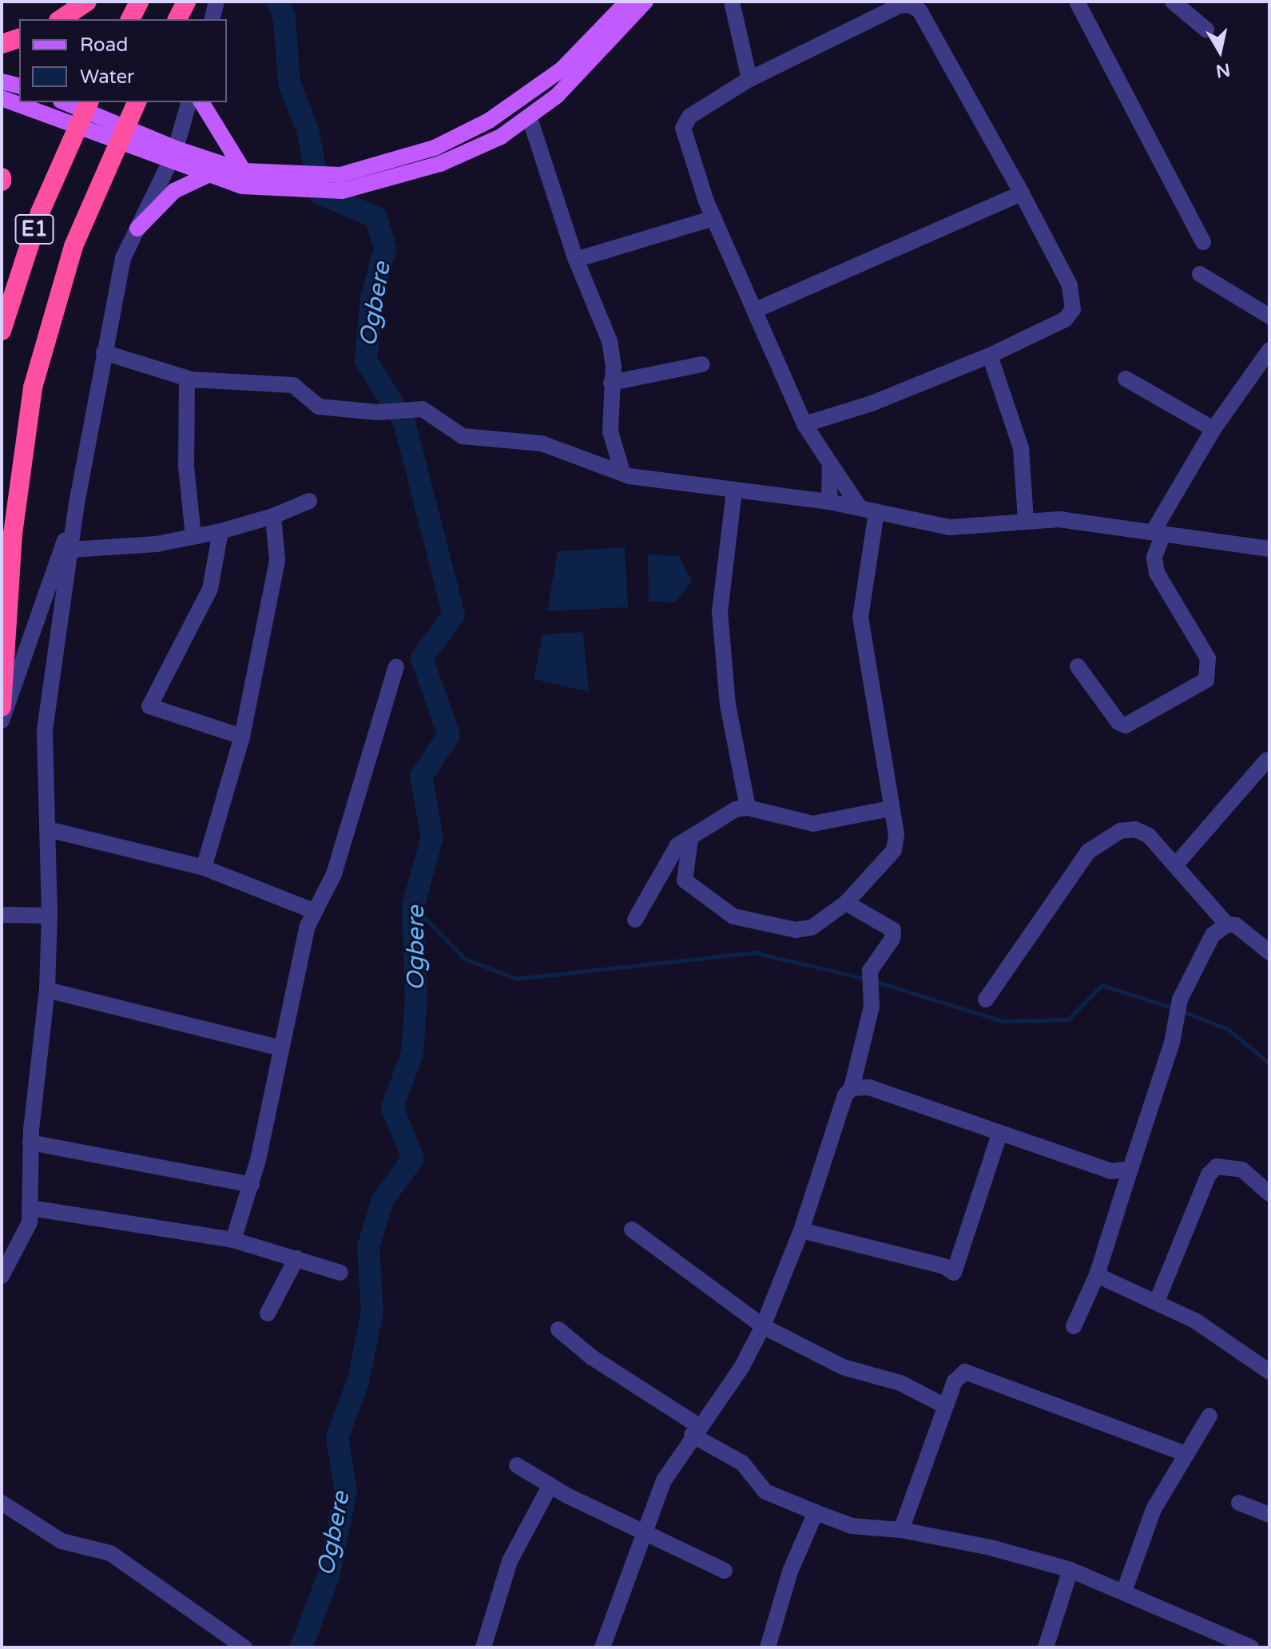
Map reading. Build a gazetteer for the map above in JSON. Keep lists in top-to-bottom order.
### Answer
{
  "streets": {
    "highway": ["E1"]
  },
  "water": ["Ogbere"],
  "legend": ["Road", "Water"],
  "north": "bottom"
}
